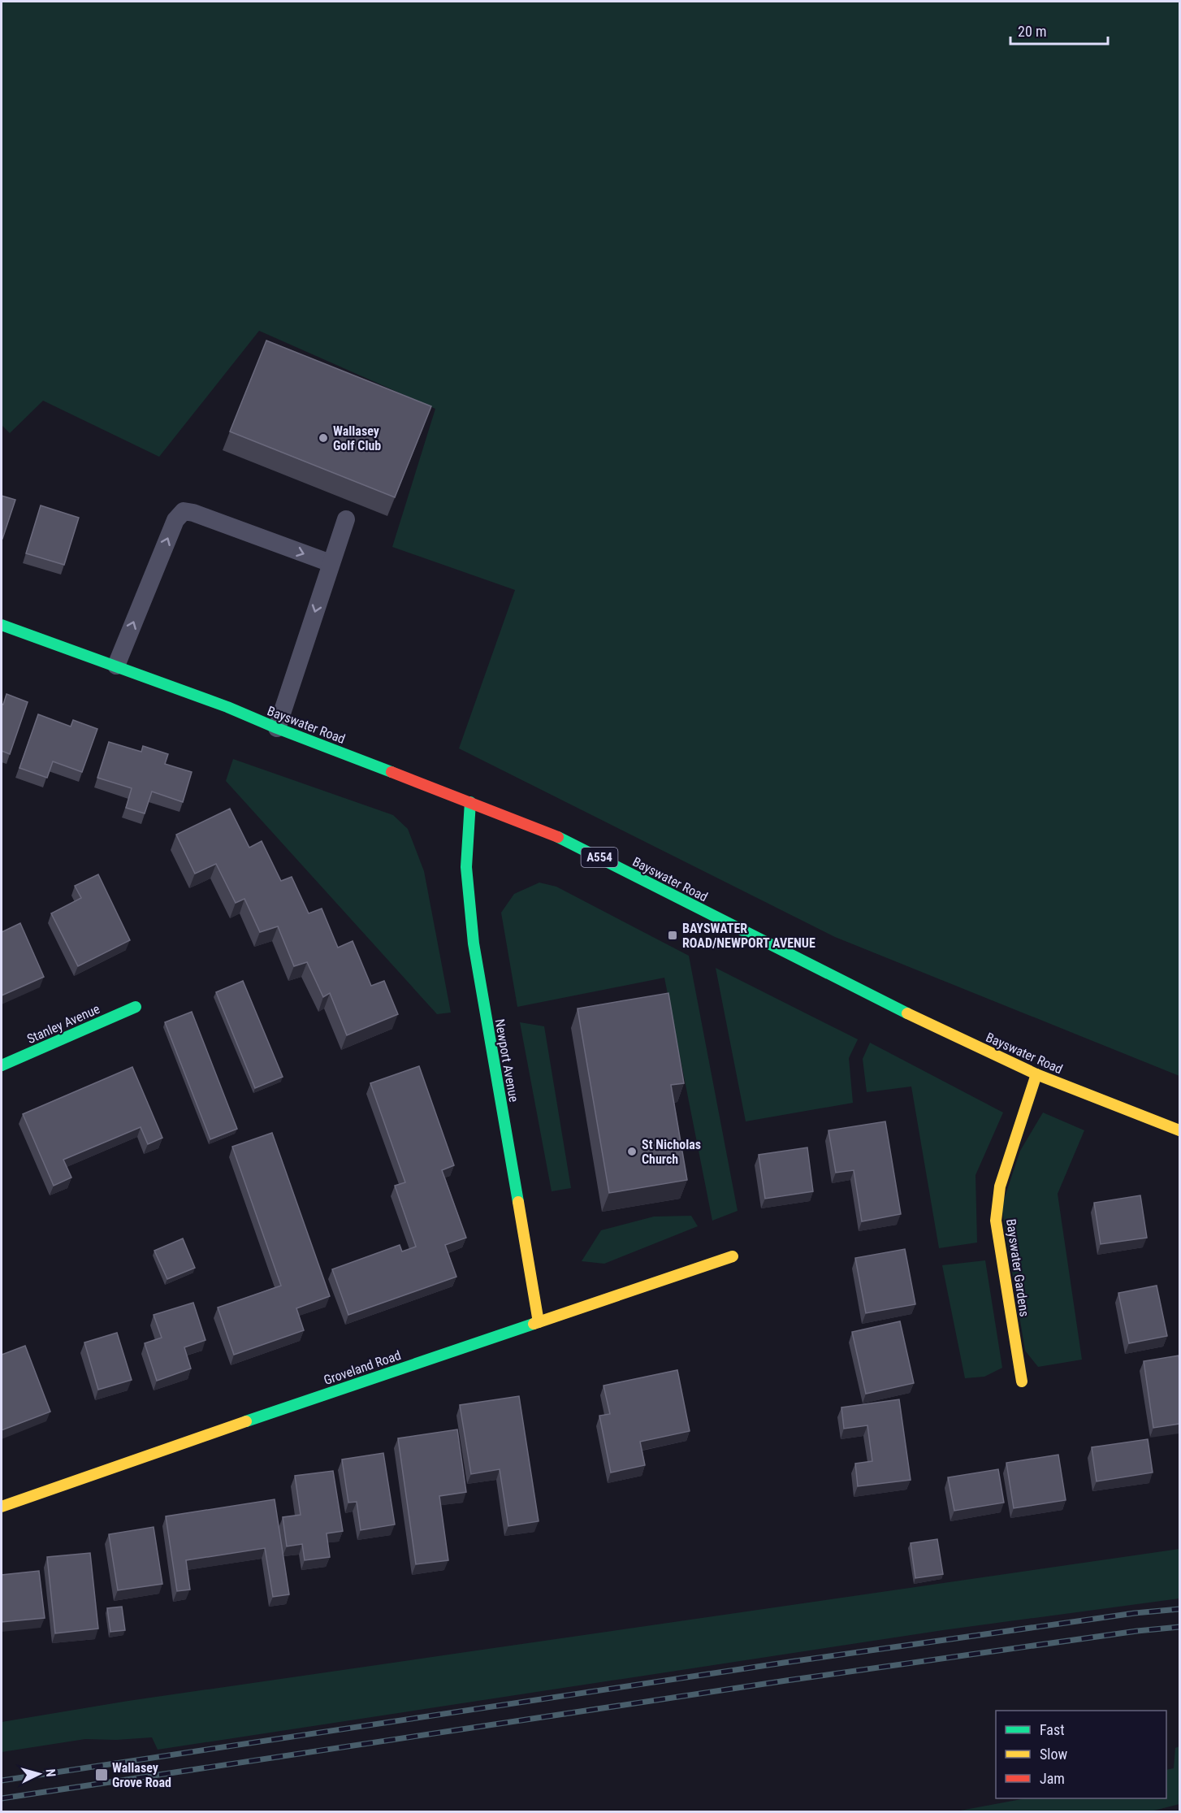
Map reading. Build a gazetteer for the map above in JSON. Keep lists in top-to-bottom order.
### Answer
{
  "streets": {
    "street": [
      "Bayswater Road",
      "A554",
      "Stanley Avenue",
      "Newport Avenue",
      "Bayswater Gardens",
      "Groveland Road"
    ]
  },
  "crossings": [
    ["Bayswater Road", "Newport Avenue"],
    ["Bayswater Road", "Bayswater Gardens"],
    ["Newport Avenue", "Groveland Road"]
  ],
  "places": {
    "other": ["Wallasey Golf Club", "St Nicholas Church"],
    "transit": ["BAYSWATER ROAD/NEWPORT AVENUE", "Wallasey Grove Road"]
  },
  "legend": ["Fast", "Slow", "Jam"],
  "scale_bar": "20 m",
  "north": "right"
}
